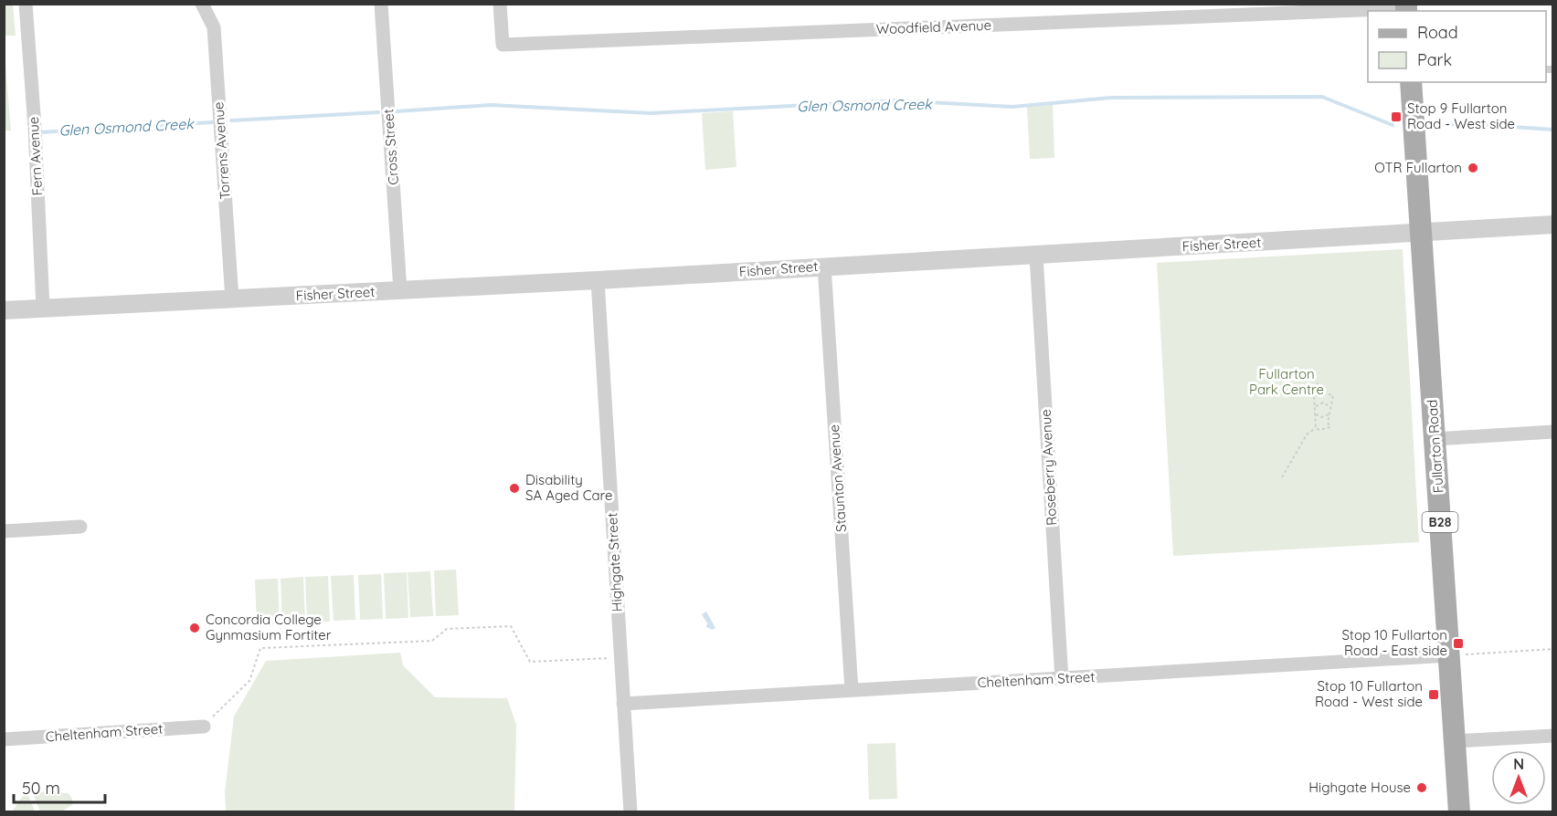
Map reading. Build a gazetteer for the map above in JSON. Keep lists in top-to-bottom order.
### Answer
{
  "streets": {
    "main road": ["Fullarton Road", "B28"],
    "street": [
      "Woodfield Avenue",
      "Cross Street",
      "Torrens Avenue",
      "Fern Avenue",
      "Fisher Street",
      "Roseberry Avenue",
      "Staunton Avenue",
      "Highgate Street",
      "Cheltenham Street"
    ]
  },
  "crossings": [
    ["Cross Street", "Fisher Street"],
    ["Torrens Avenue", "Fisher Street"],
    ["Fern Avenue", "Fisher Street"],
    ["Fisher Street", "Fullarton Road"],
    ["Fisher Street", "Roseberry Avenue"],
    ["Fisher Street", "Staunton Avenue"],
    ["Fisher Street", "Highgate Street"],
    ["Fullarton Road", "Cheltenham Street"],
    ["Roseberry Avenue", "Cheltenham Street"],
    ["Staunton Avenue", "Cheltenham Street"],
    ["Highgate Street", "Cheltenham Street"]
  ],
  "water": ["Glen Osmond Creek"],
  "parks": ["Fullarton Park Centre"],
  "places": {
    "transit": ["Stop 9 Fullarton Road - West side", "Stop 10 Fullarton Road - East side", "Stop 10 Fullarton Road - West side"],
    "other": [
      "OTR Fullarton",
      "Disability SA Aged Care",
      "Concordia College Gynmasium Fortiter",
      "Highgate House"
    ]
  },
  "legend": ["Road", "Park"],
  "scale_bar": "50 m",
  "north": "top"
}
